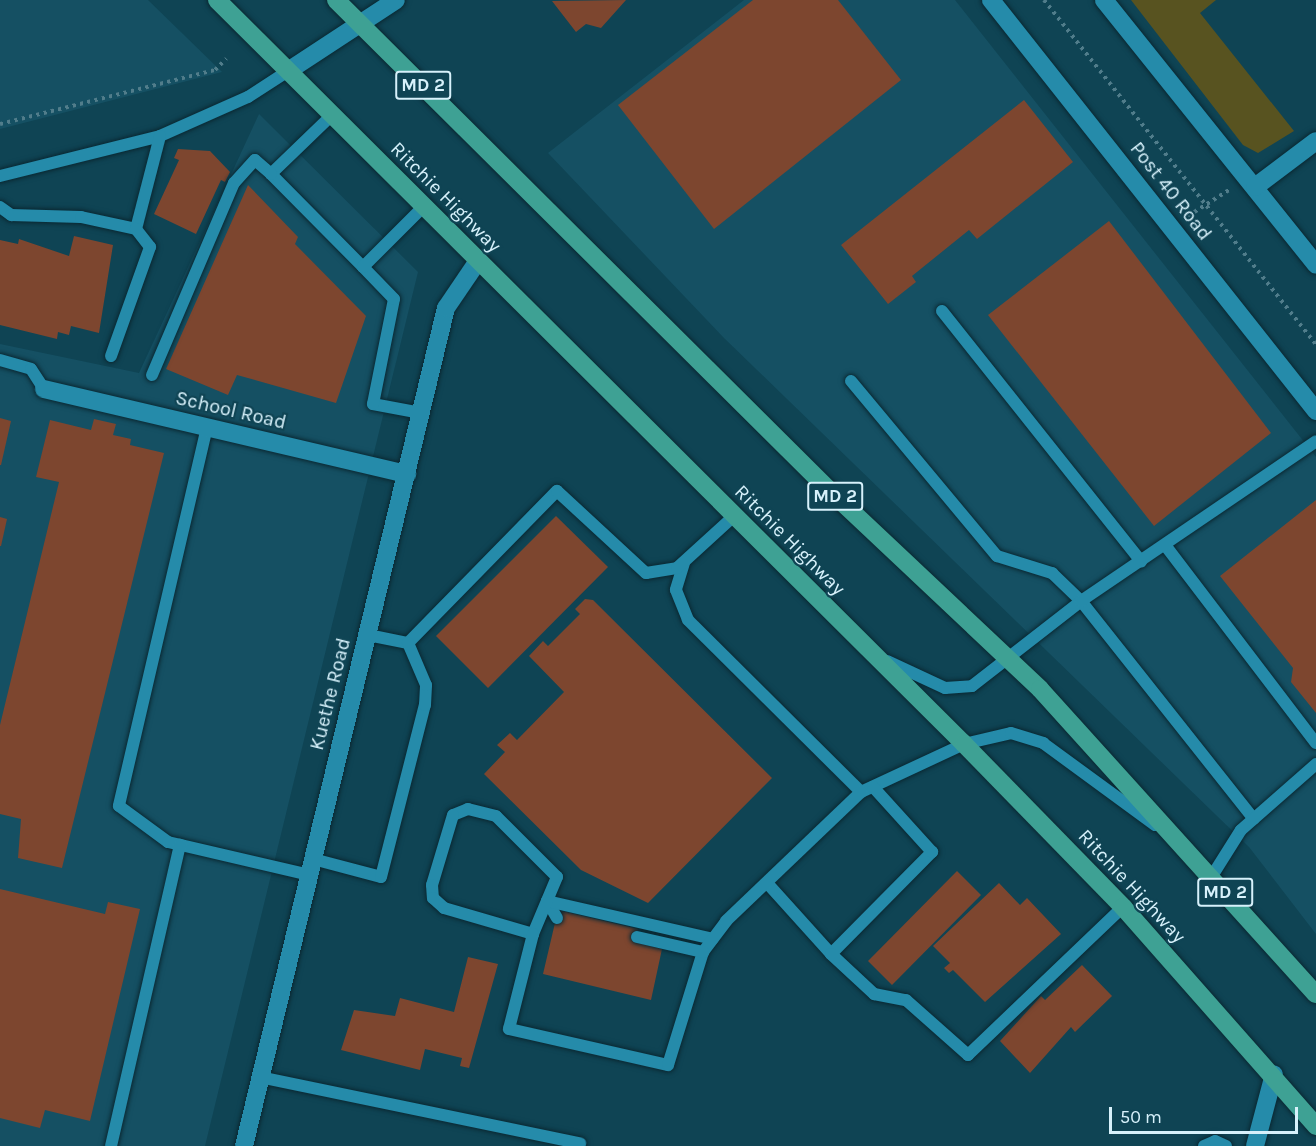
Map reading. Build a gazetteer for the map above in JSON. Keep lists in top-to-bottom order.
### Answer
{
  "streets": {
    "main road": ["MD 2", "Ritchie Highway"],
    "street": ["Post 40 Road", "School Road", "Kuethe Road"]
  },
  "crossings": [
    ["Ritchie Highway", "Kuethe Road"],
    ["School Road", "Kuethe Road"]
  ],
  "scale_bar": "50 m"
}
